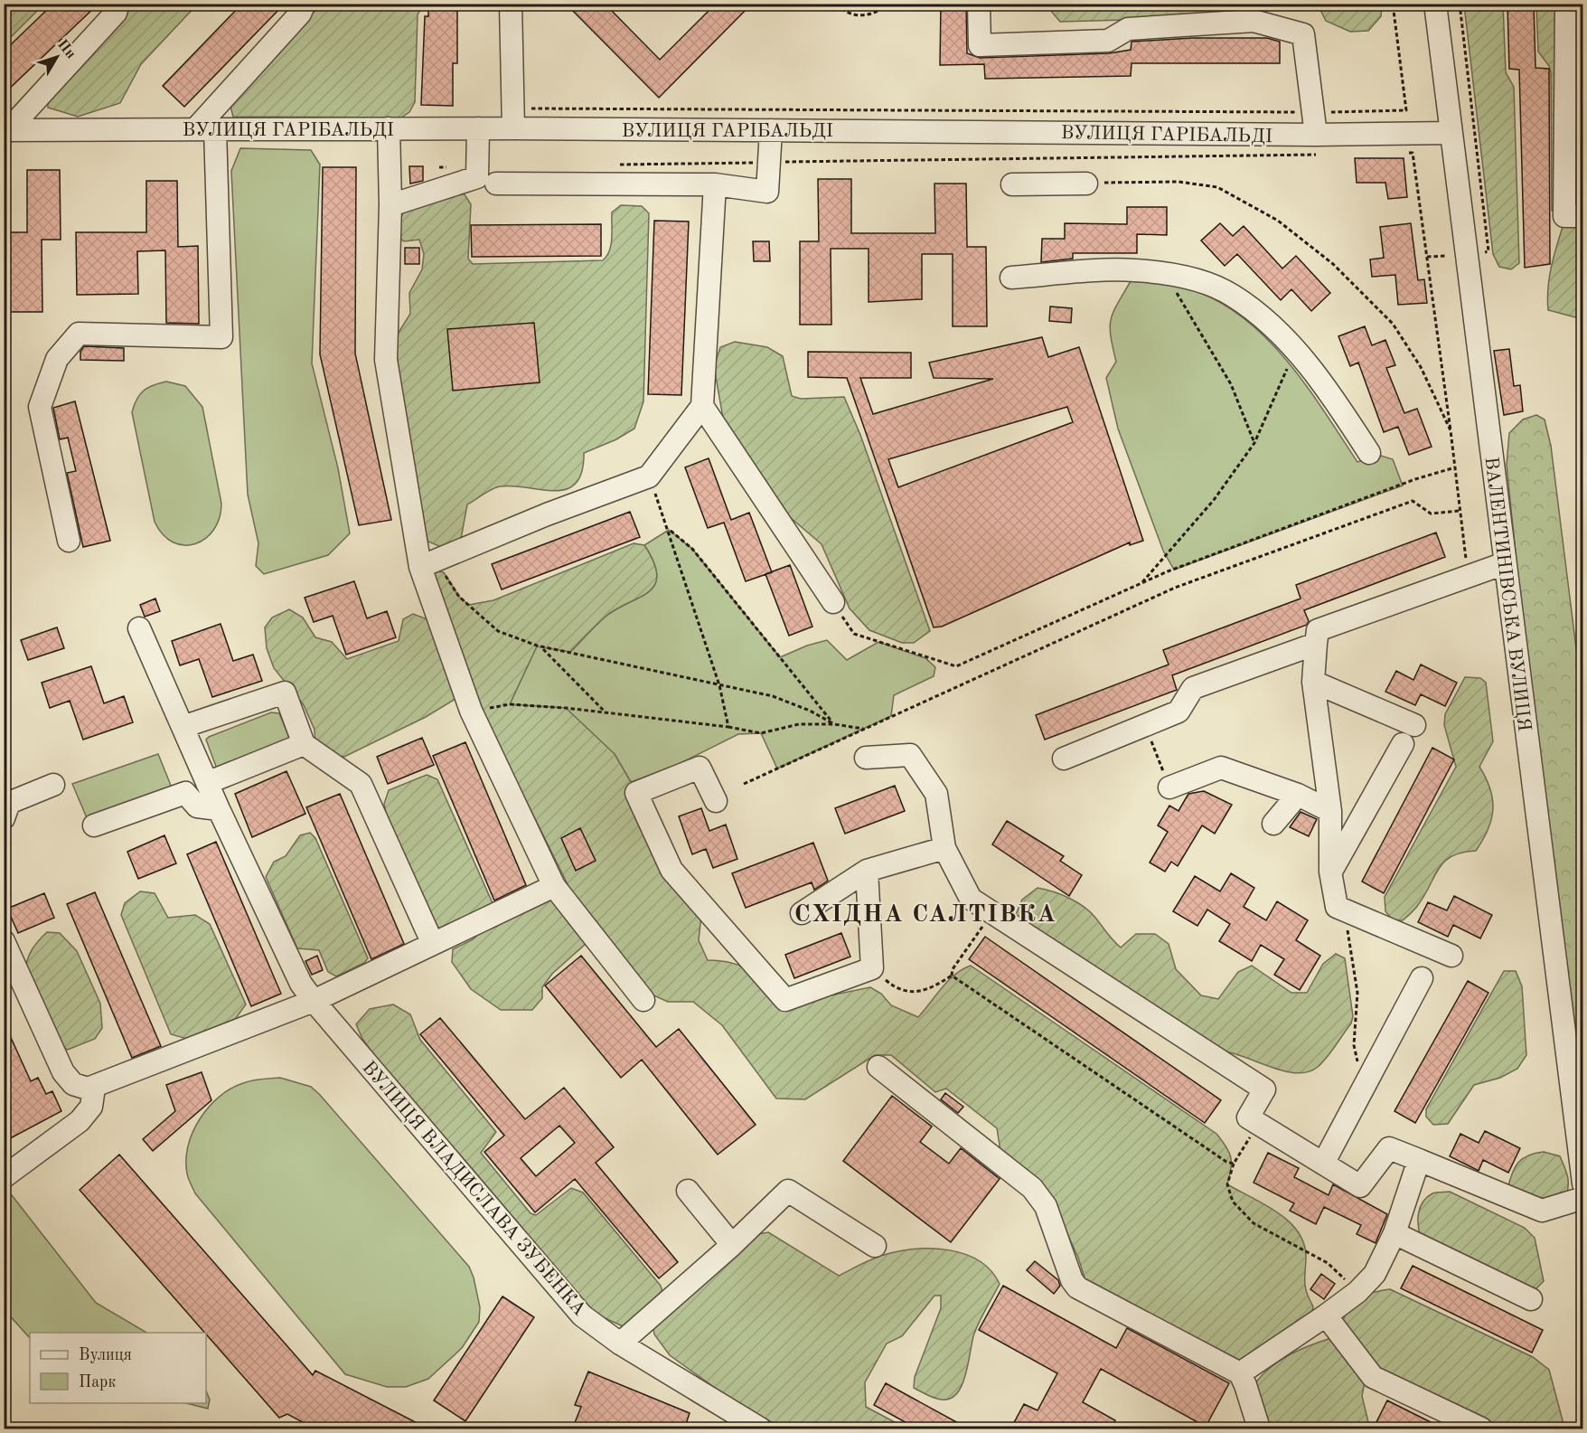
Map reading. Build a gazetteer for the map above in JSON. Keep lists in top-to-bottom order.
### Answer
{
  "streets": {
    "street": ["ВУЛИЦЯ ГАРІБАЛЬДІ", "ВАЛЕНТИНІВСЬКА ВУЛИЦЯ", "ВУЛИЦЯ ВЛАДИСЛАВА ЗУБЕНКА"]
  },
  "crossings": [
    ["ВУЛИЦЯ ГАРІБАЛЬДІ", "ВАЛЕНТИНІВСЬКА ВУЛИЦЯ"]
  ],
  "districts": ["СХІДНА САЛТІВКА"],
  "legend": ["Вулиця", "Парк"],
  "north": "top right"
}
